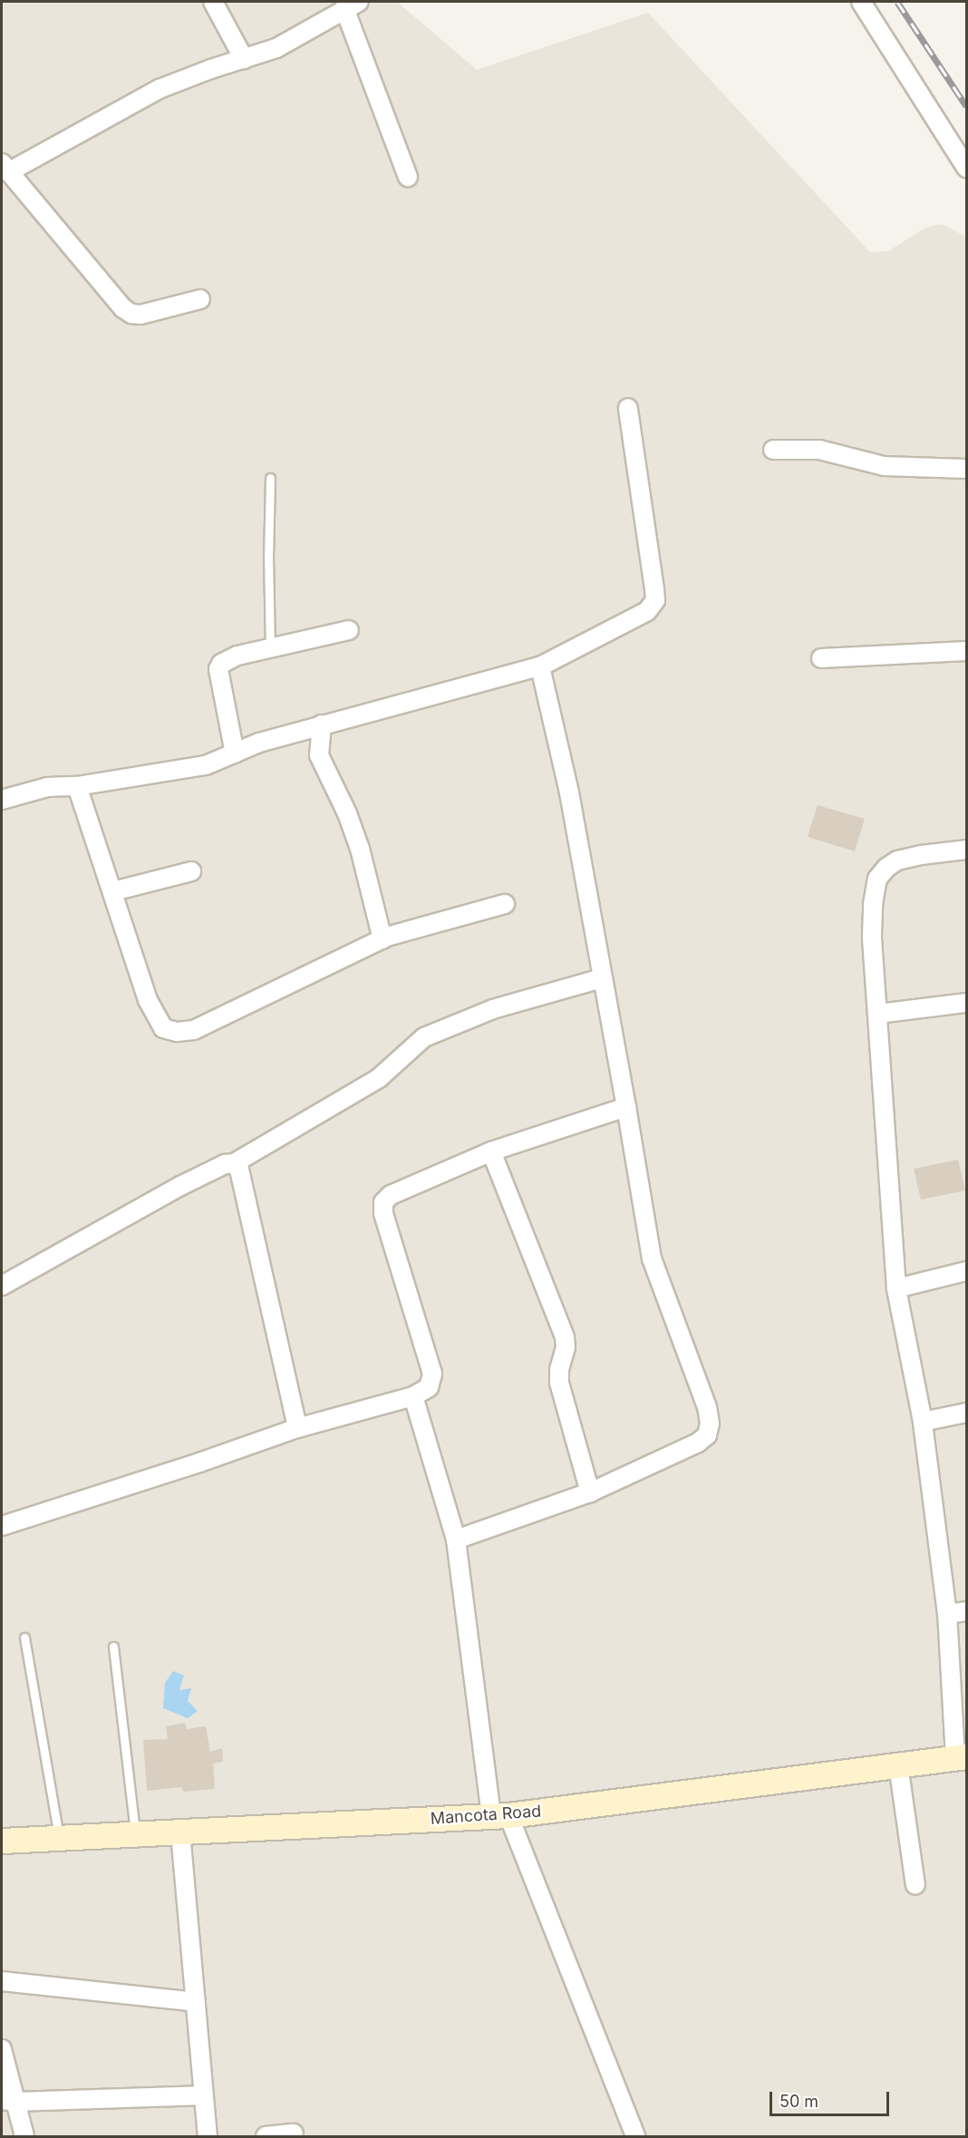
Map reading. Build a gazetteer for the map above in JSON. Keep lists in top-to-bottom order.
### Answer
{
  "streets": {
    "main road": ["Mancota Road"]
  },
  "scale_bar": "50 m"
}
